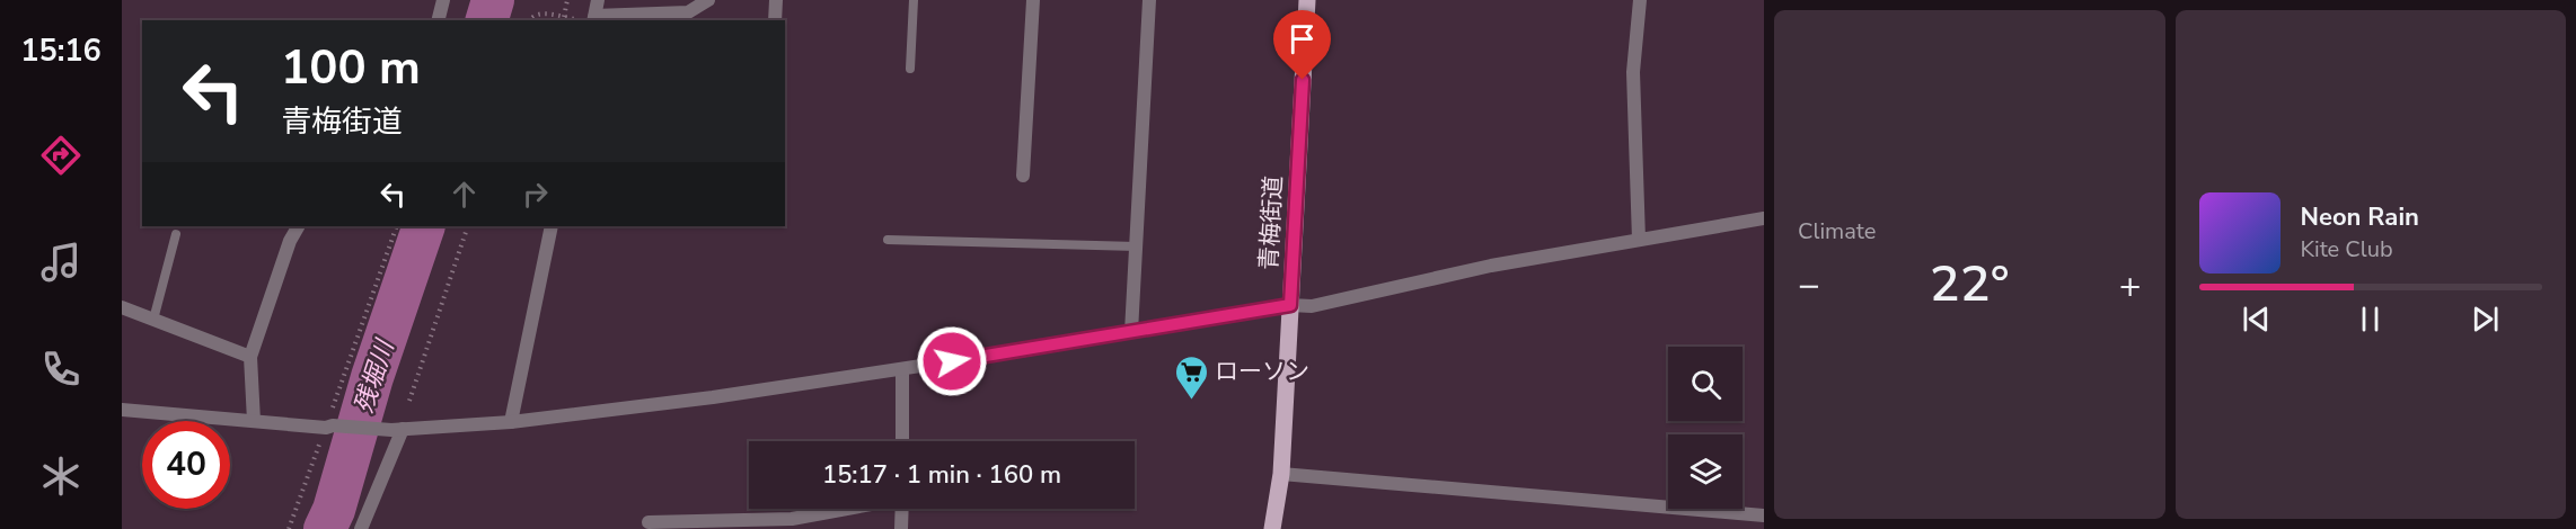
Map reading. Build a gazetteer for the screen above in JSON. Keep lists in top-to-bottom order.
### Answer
{
  "streets": {
    "main road": ["青梅街道"]
  },
  "water": ["残堀川"],
  "places": {
    "supermarket": ["ローソン"]
  },
  "page": {
    "tabs": "15:16",
    "tile": "Climate",
    "turn": ["100 m", "青梅街道"],
    "song": ["Neon Rain", "Kite Club"],
    "heat": ["−", "22°", "+"],
    "limit": "40",
    "trip": "15:17 · 1 min · 160 m"
  }
}
